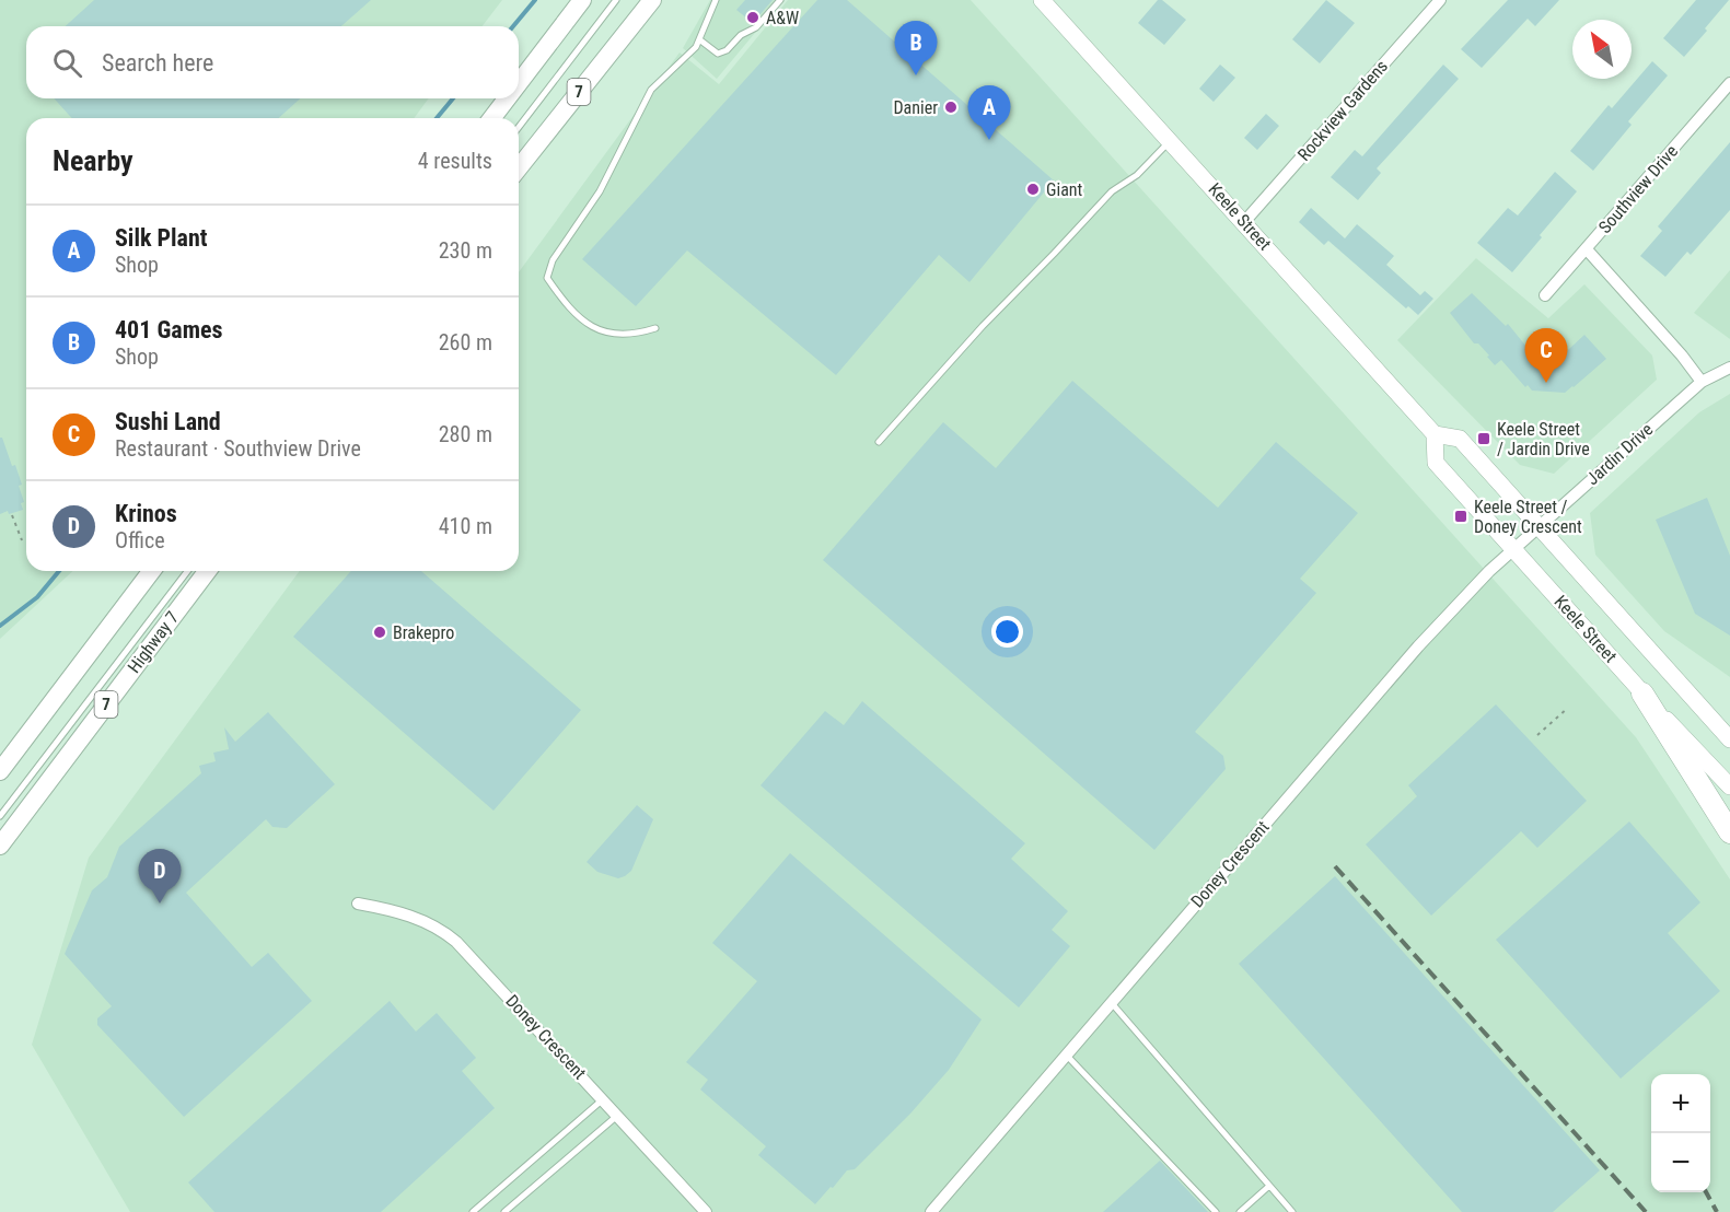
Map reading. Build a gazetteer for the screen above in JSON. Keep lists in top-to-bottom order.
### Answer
{
  "streets": {
    "main road": ["7", "Keele Street", "Highway 7"],
    "street": [
      "Rockview Gardens",
      "Southview Drive",
      "Jardin Drive",
      "Doney Crescent"
    ]
  },
  "crossings": [
    ["Rockview Gardens", "Keele Street"],
    ["Keele Street", "Jardin Drive"],
    ["Keele Street", "Doney Crescent"],
    ["Jardin Drive", "Doney Crescent"]
  ],
  "places": {
    "other": [
      "A&W",
      "Danier",
      "Giant",
      "Brakepro"
    ],
    "transit": ["Keele Street / Jardin Drive", "Keele Street / Doney Crescent"]
  },
  "north": "top left",
  "page": {
    "pins": [
      "B",
      "A",
      "C",
      "D"
    ],
    "search": "Search here",
    "heading": ["Nearby", "4 results"],
    "list": [
      {
        "mark": "A",
        "name": "Silk Plant",
        "note": "Shop",
        "value": "230 m"
      },
      {
        "mark": "B",
        "name": "401 Games",
        "note": "Shop",
        "value": "260 m"
      },
      {
        "mark": "C",
        "name": "Sushi Land",
        "note": "Restaurant · Southview Drive",
        "value": "280 m"
      },
      {
        "mark": "D",
        "name": "Krinos",
        "note": "Office",
        "value": "410 m"
      }
    ],
    "map_buttons": ["+", "−"]
  }
}
